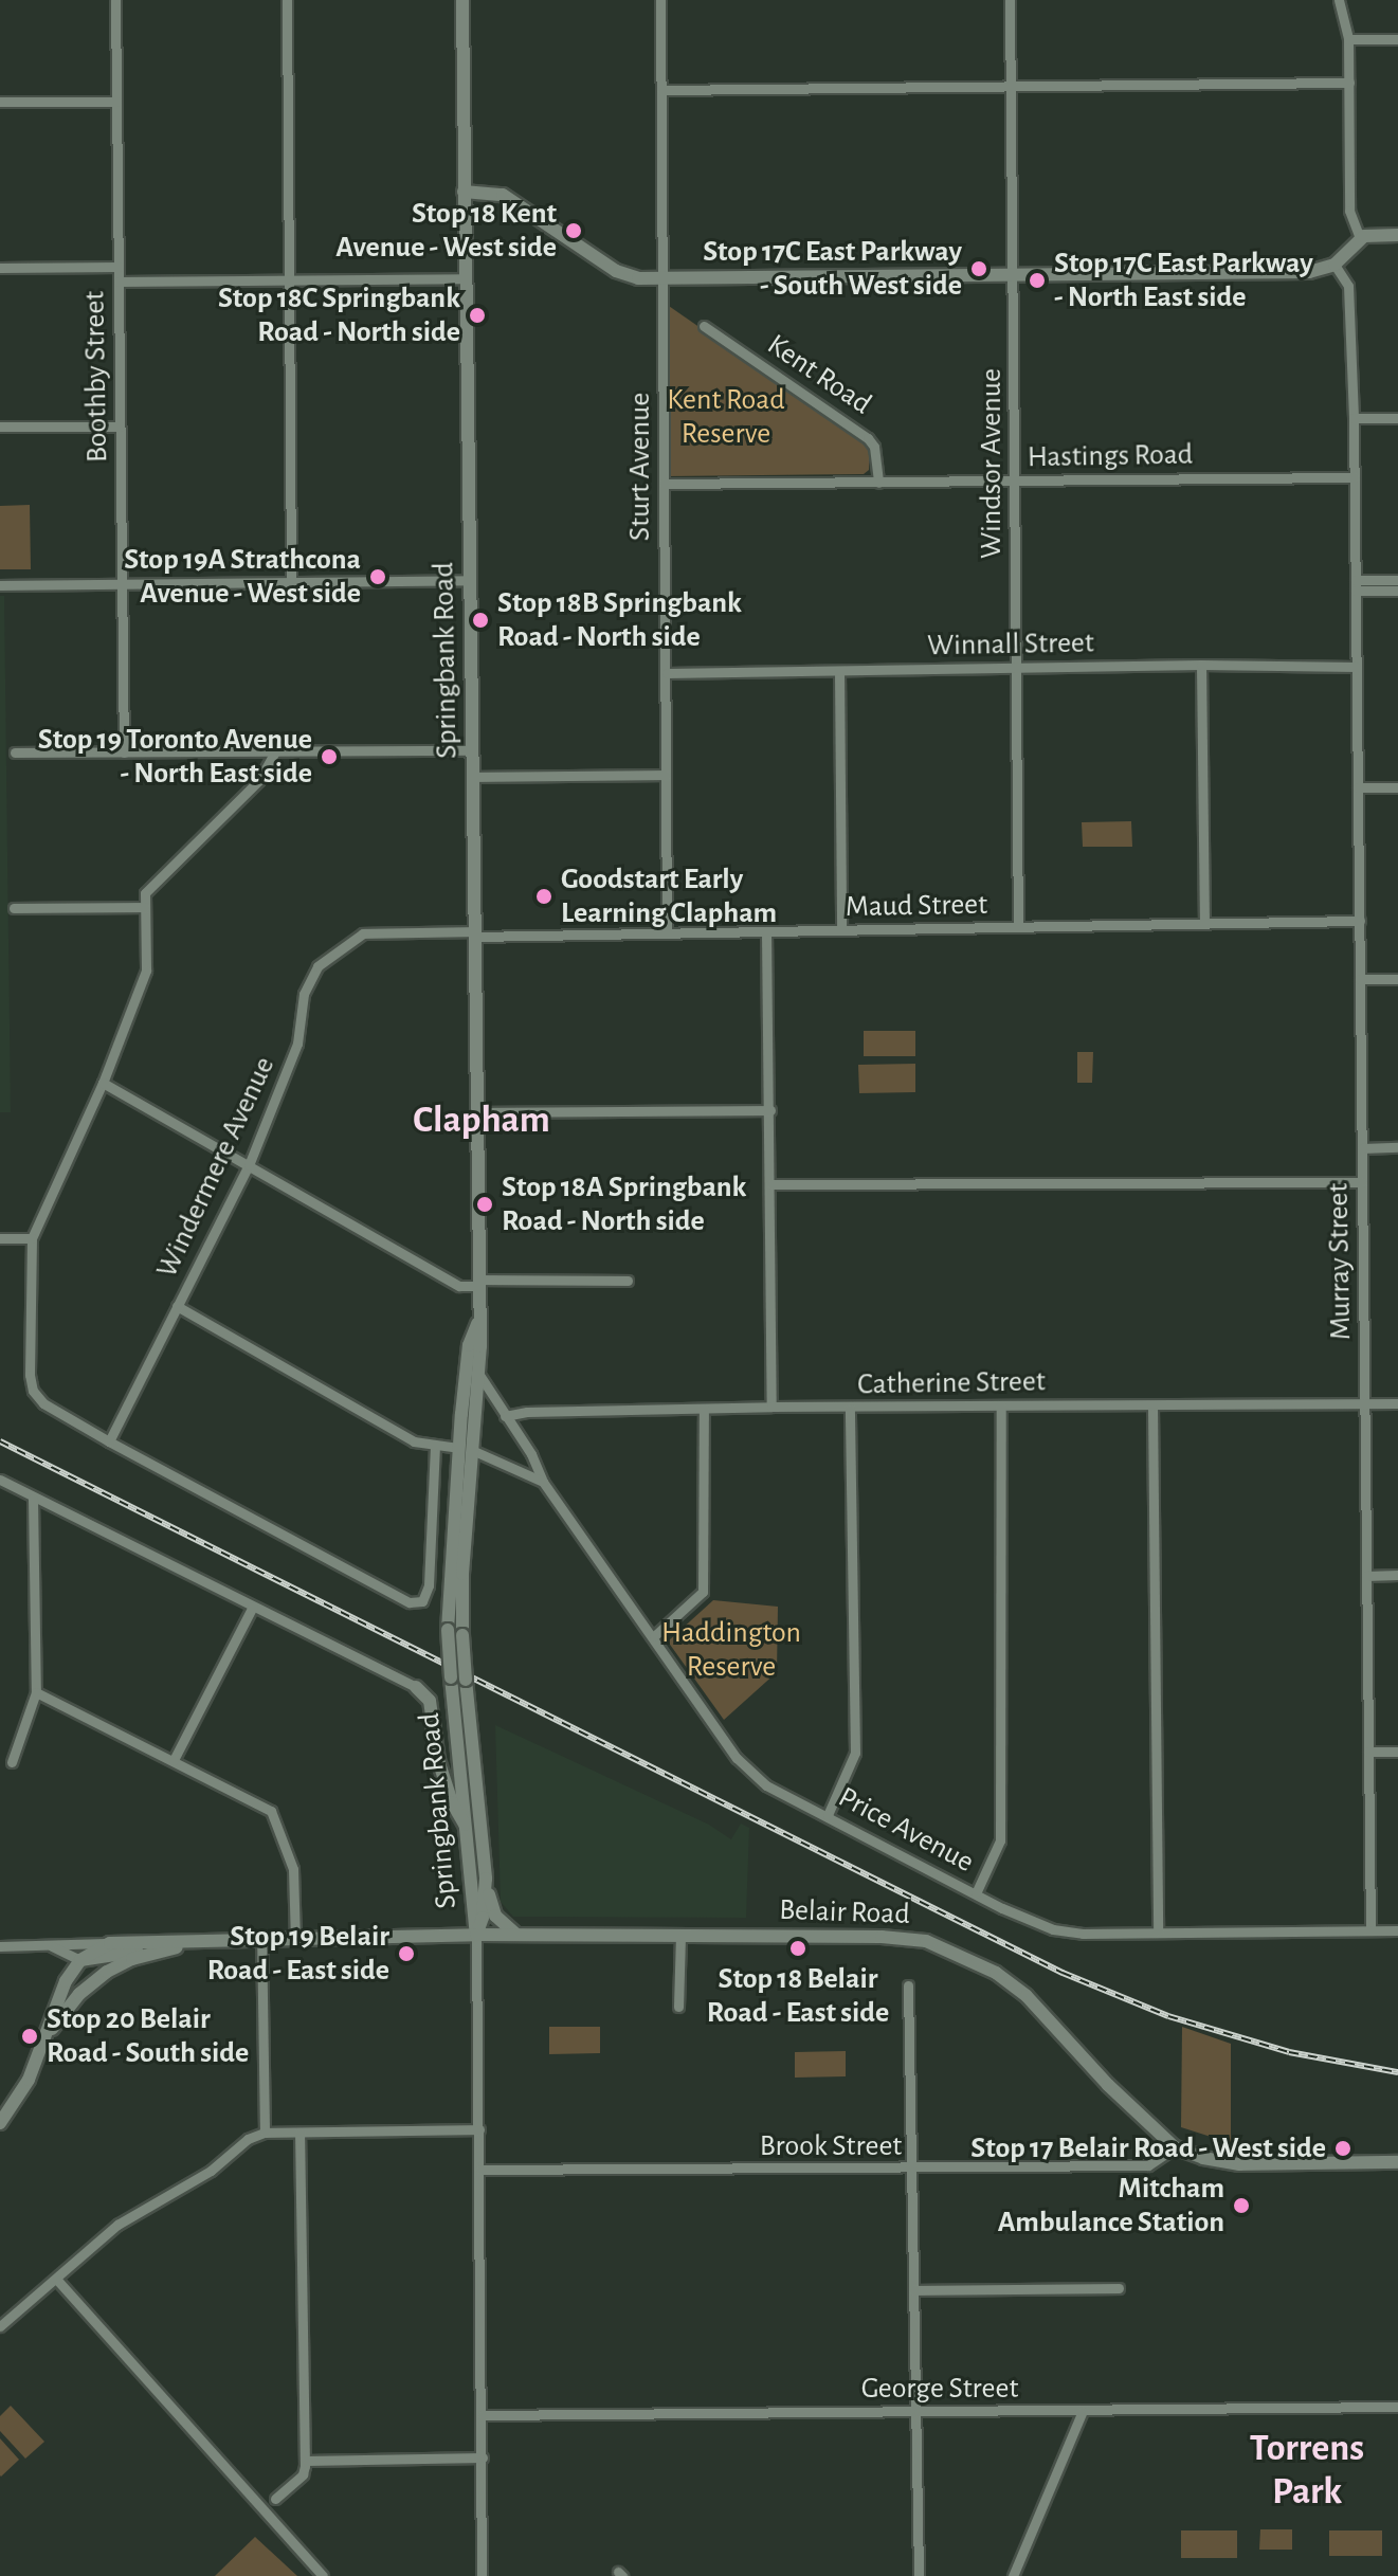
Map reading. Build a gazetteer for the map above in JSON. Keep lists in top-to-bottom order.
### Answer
{
  "streets": {
    "main road": ["Springbank Road", "Belair Road"],
    "street": [
      "Kent Road",
      "Boothby Street",
      "Hastings Road",
      "Windsor Avenue",
      "Sturt Avenue",
      "Winnall Street",
      "Maud Street",
      "Windermere Avenue",
      "Murray Street",
      "Catherine Street",
      "Price Avenue",
      "Brook Street",
      "George Street"
    ]
  },
  "crossings": [
    ["Kent Road", "Hastings Road"],
    ["Hastings Road", "Windsor Avenue"],
    ["Hastings Road", "Sturt Avenue"],
    ["Hastings Road", "Murray Street"],
    ["Windsor Avenue", "Winnall Street"],
    ["Windsor Avenue", "Maud Street"],
    ["Sturt Avenue", "Winnall Street"],
    ["Sturt Avenue", "Maud Street"],
    ["Winnall Street", "Murray Street"],
    ["Springbank Road", "Maud Street"],
    ["Springbank Road", "Windermere Avenue"],
    ["Springbank Road", "Price Avenue"],
    ["Springbank Road", "Belair Road"],
    ["Maud Street", "Windermere Avenue"],
    ["Maud Street", "Murray Street"],
    ["Murray Street", "Catherine Street"],
    ["Murray Street", "Price Avenue"],
    ["Catherine Street", "Price Avenue"],
    ["Belair Road", "Brook Street"]
  ],
  "districts": ["Clapham", "Torrens Park"],
  "parks": ["Kent Road Reserve", "Haddington Reserve"],
  "places": [
    "Stop 18 Kent Avenue - West side",
    "Stop 17C East Parkway - South West side",
    "Stop 17C East Parkway - North East side",
    "Stop 18C Springbank Road - North side",
    "Stop 19A Strathcona Avenue - West side",
    "Stop 18B Springbank Road - North side",
    "Stop 19 Toronto Avenue - North East side",
    "Goodstart Early Learning Clapham",
    "Stop 18A Springbank Road - North side",
    "Stop 18 Belair Road - East side",
    "Stop 19 Belair Road - East side",
    "Stop 20 Belair Road - South side",
    "Stop 17 Belair Road - West side",
    "Mitcham Ambulance Station"
  ]
}
